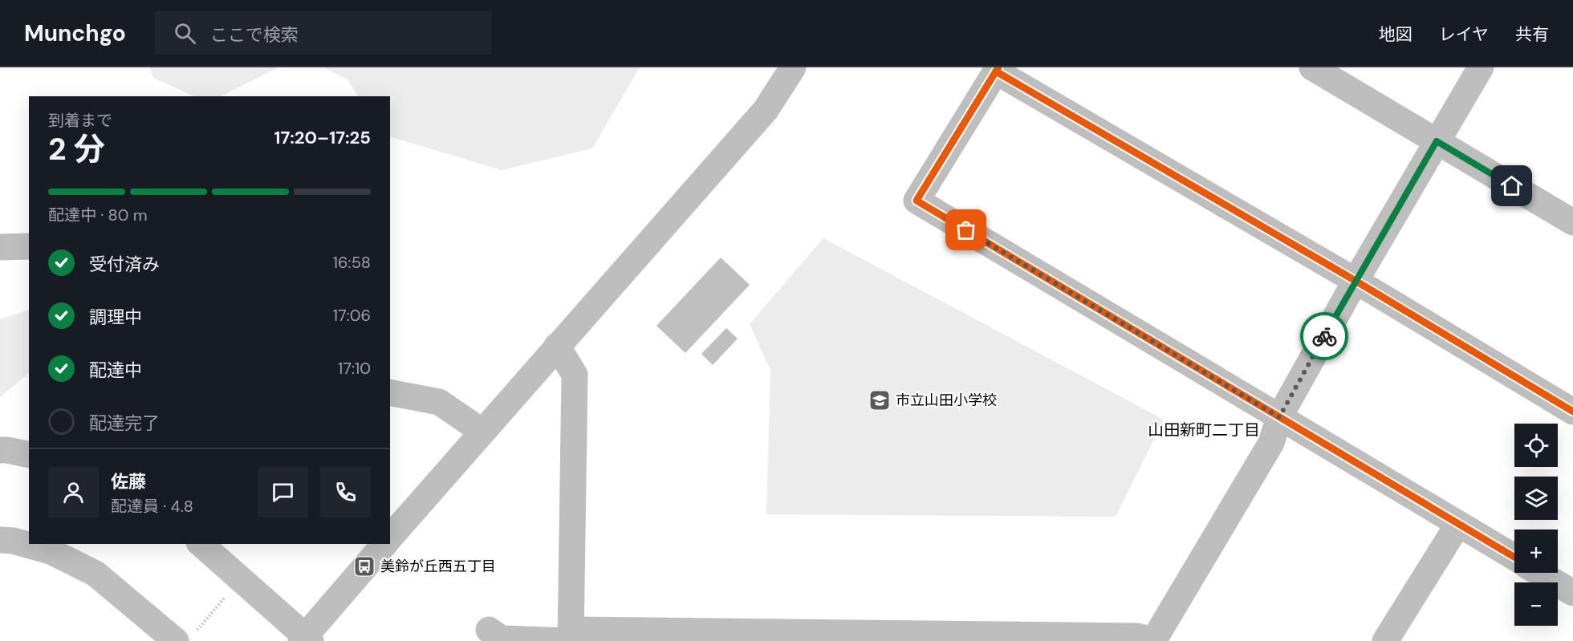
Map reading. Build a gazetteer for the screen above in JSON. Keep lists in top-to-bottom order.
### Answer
{
  "districts": ["山田新町二丁目"],
  "places": {
    "school or university": ["市立山田小学校"],
    "bus stop": ["美鈴が丘西五丁目"]
  },
  "page": {
    "header": "Munchgo",
    "search": "ここで検索",
    "nav": ["地図", "レイヤ", "共有"],
    "heading": ["2 分", "到着まで", "17:20–17:25"],
    "panel": ["佐藤", "配達員 · 4.8"],
    "bar": "配達中 · 80 m",
    "list": [
      ["受付済み", "16:58"],
      ["調理中", "17:06"],
      ["配達中", "17:10"],
      "配達完了"
    ],
    "map_buttons": ["+", "−"]
  }
}
